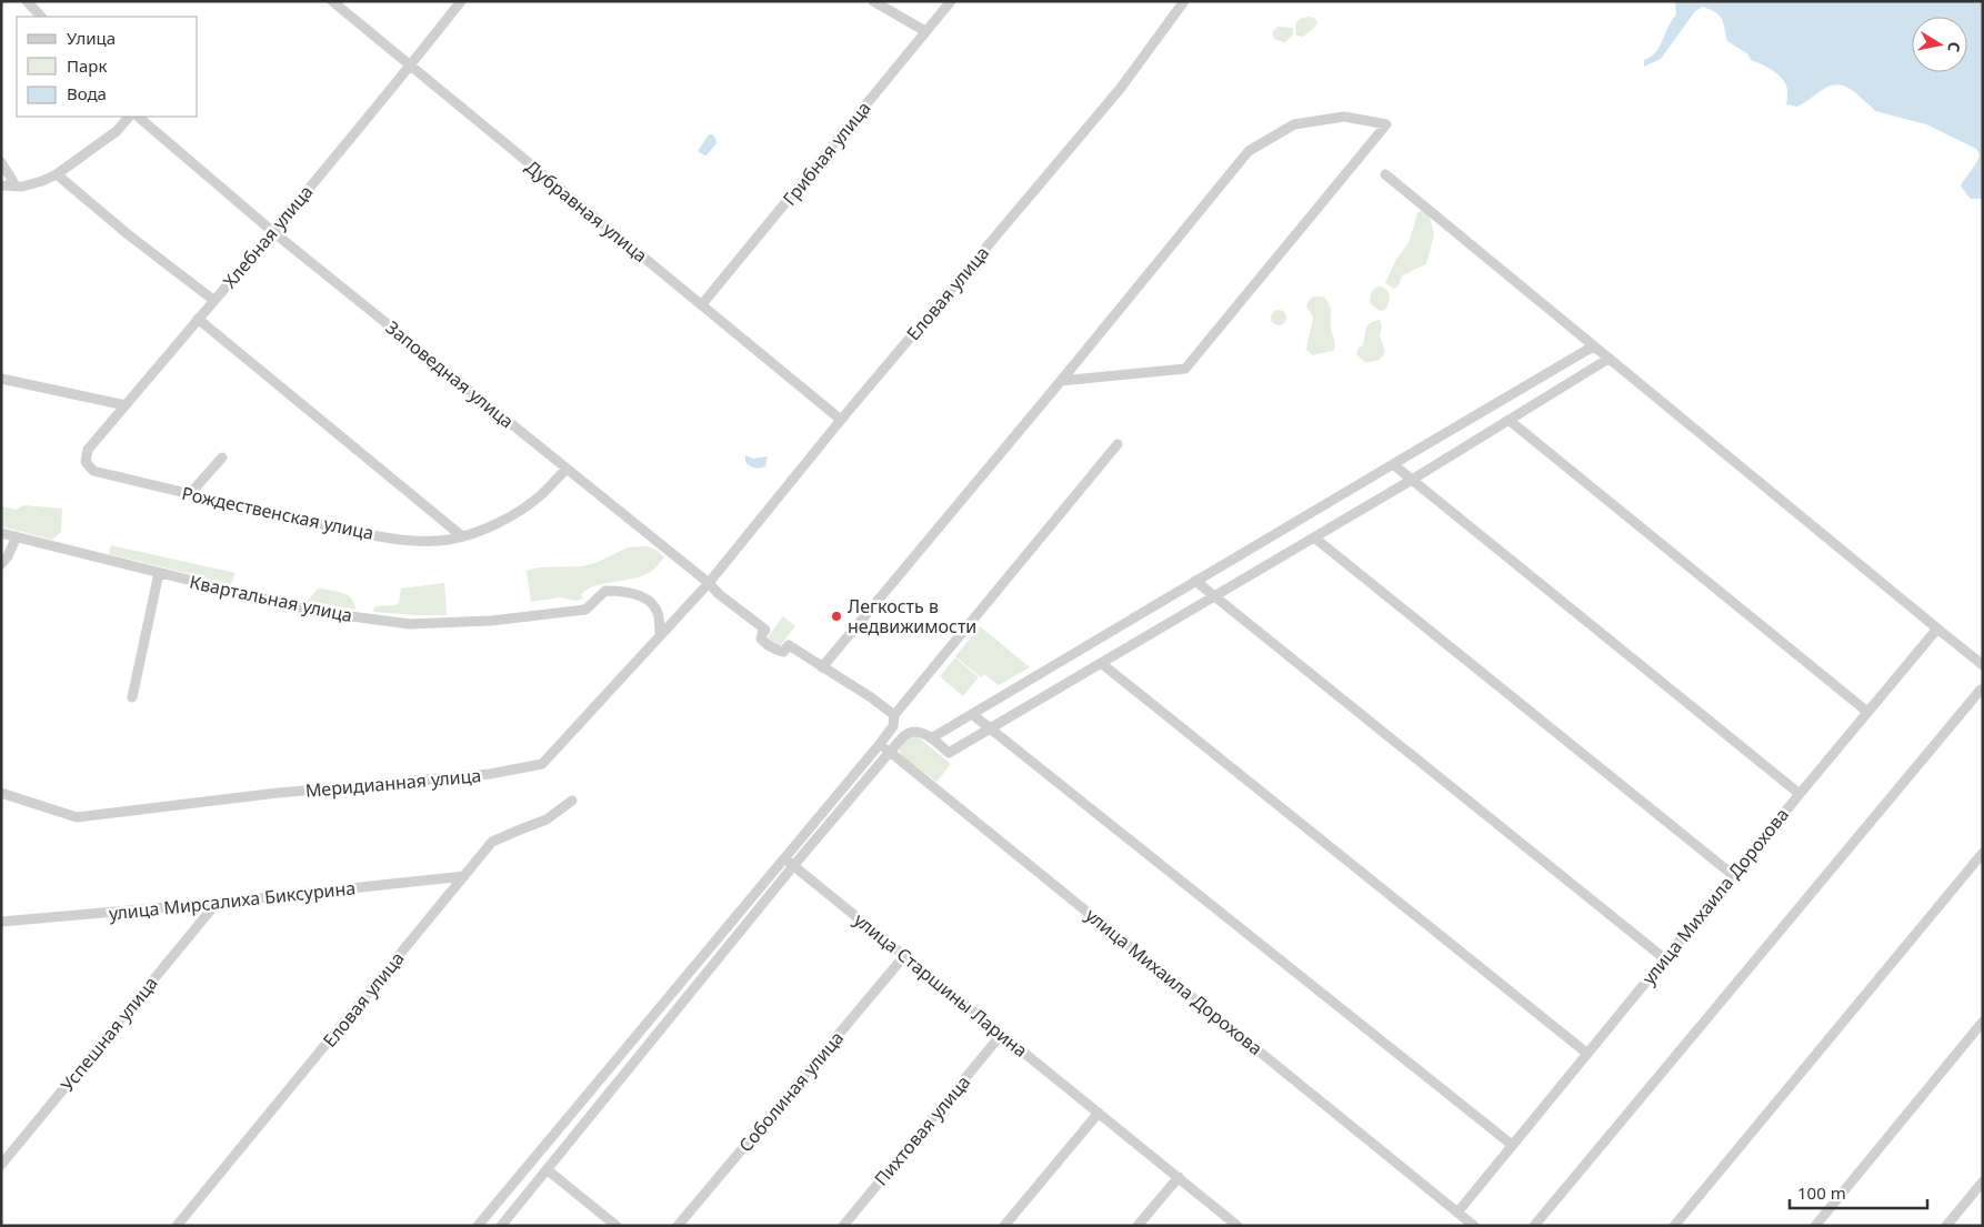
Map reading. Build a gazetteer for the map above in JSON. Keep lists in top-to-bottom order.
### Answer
{
  "streets": {
    "street": [
      "Грибная улица",
      "Дубравная улица",
      "Хлебная улица",
      "Еловая улица",
      "Заповедная улица",
      "Рождественская улица",
      "Квартальная улица",
      "Меридианная улица",
      "улица Михаила Дорохова",
      "улица Мирсалиха Биксурина",
      "улица Старшины Ларина",
      "Успешная улица",
      "Соболиная улица",
      "Пихтовая улица"
    ]
  },
  "crossings": [
    ["Грибная улица", "Дубравная улица"],
    ["Дубравная улица", "Хлебная улица"],
    ["Дубравная улица", "Еловая улица"],
    ["Хлебная улица", "Заповедная улица"],
    ["Хлебная улица", "Рождественская улица"],
    ["Еловая улица", "Заповедная улица"],
    ["Еловая улица", "Меридианная улица"],
    ["Еловая улица", "улица Мирсалиха Биксурина"],
    ["Заповедная улица", "Рождественская улица"],
    ["Заповедная улица", "Меридианная улица"],
    ["Квартальная улица", "Меридианная улица"],
    ["улица Мирсалиха Биксурина", "Успешная улица"],
    ["улица Старшины Ларина", "Соболиная улица"],
    ["улица Старшины Ларина", "Пихтовая улица"]
  ],
  "places": ["Легкость в недвижимости"],
  "legend": ["Улица", "Парк", "Вода"],
  "scale_bar": "100 m",
  "north": "right"
}
